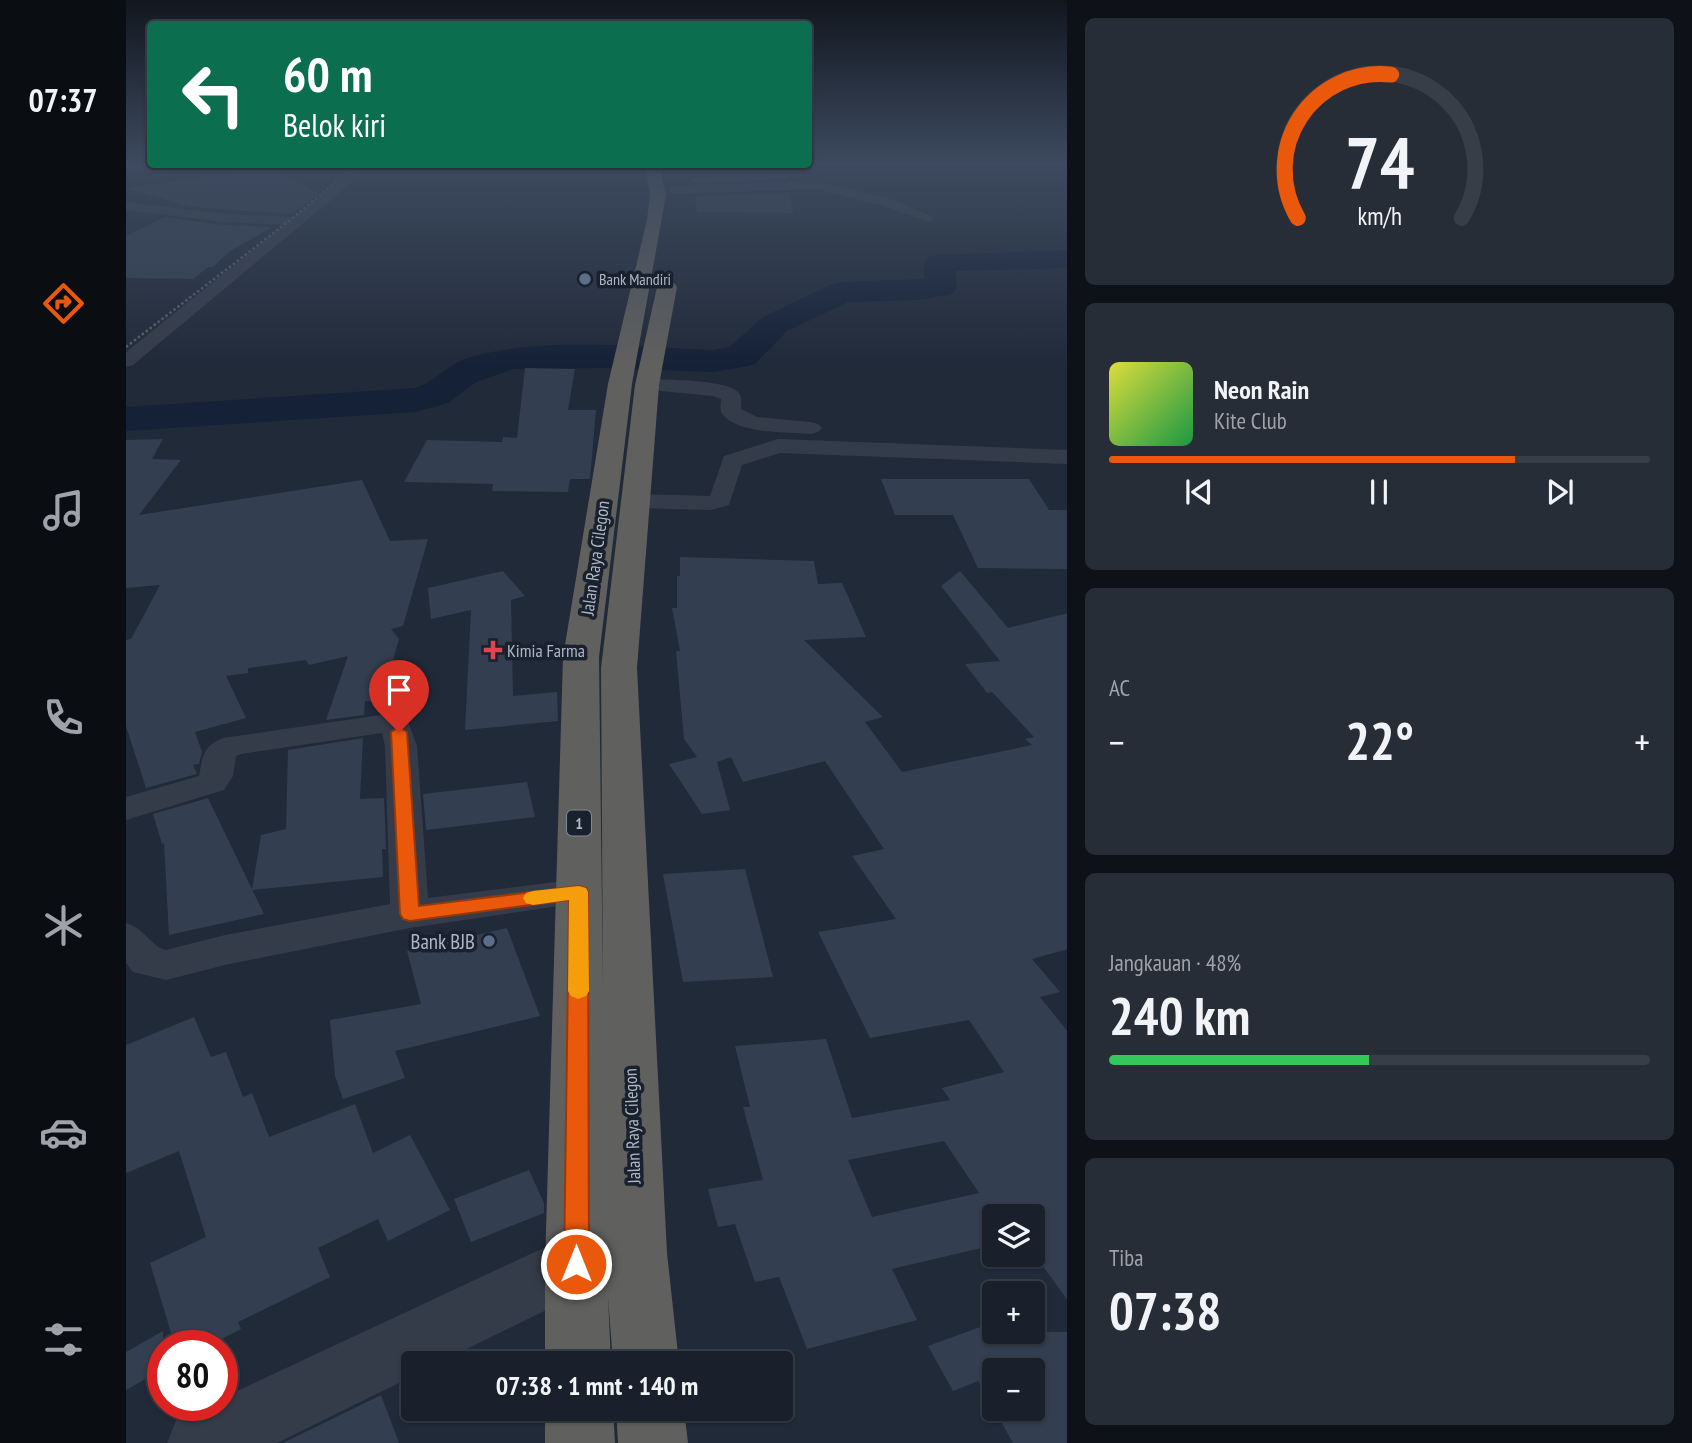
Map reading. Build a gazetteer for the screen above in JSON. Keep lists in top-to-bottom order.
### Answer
{
  "streets": {
    "highway": ["Jalan Raya Cilegon", "1"]
  },
  "crossings": [
    ["Jalan Raya Cilegon", "1"]
  ],
  "places": {
    "other": ["Bank Mandiri", "Bank BJB"],
    "health": ["Kimia Farma"]
  },
  "page": {
    "tabs": "07:37",
    "turn": ["60 m", "Belok kiri"],
    "song": ["Neon Rain", "Kite Club"],
    "tile": [
      "AC",
      ["Jangkauan · 48%", "240 km"],
      ["Tiba", "07:38"]
    ],
    "heat": ["−", "22°", "+"],
    "map_buttons": ["+", "−"],
    "limit": "80",
    "trip": "07:38 · 1 mnt · 140 m",
    "gauge": ["74", "km/h"]
  }
}
